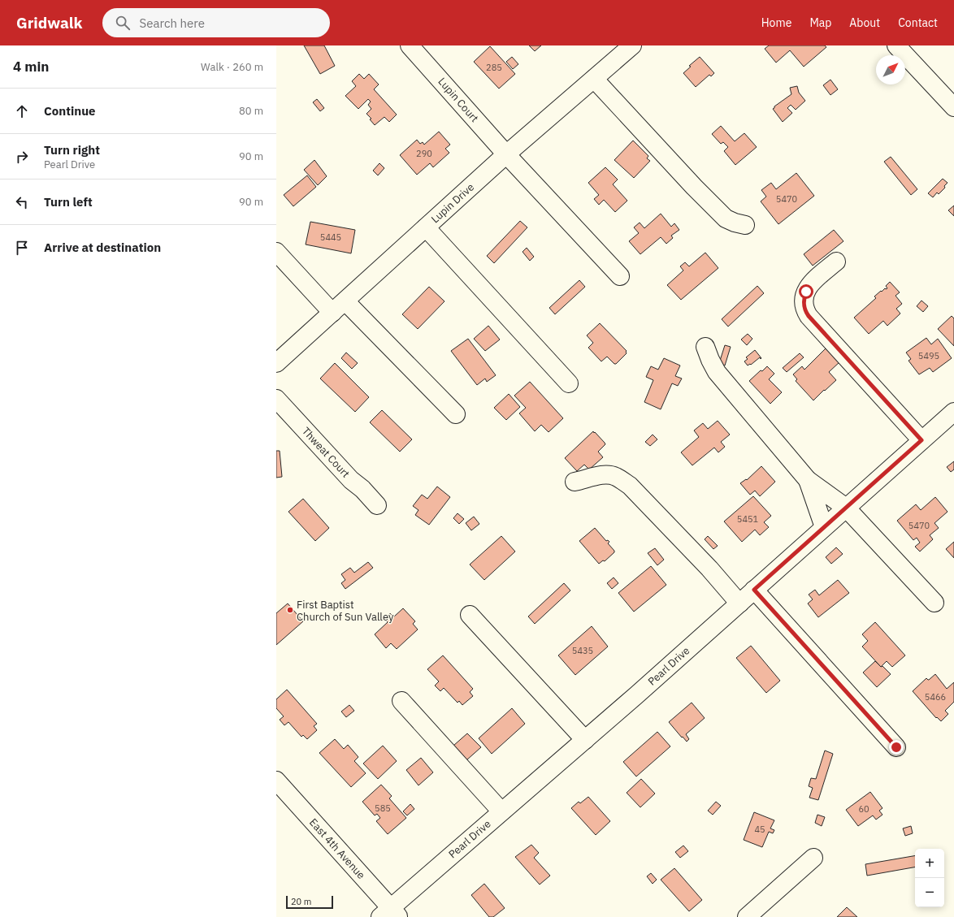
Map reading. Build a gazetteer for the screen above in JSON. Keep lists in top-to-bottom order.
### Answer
{
  "streets": {
    "street": [
      "Lupin Court",
      "Lupin Drive",
      "Thweat Court",
      "Pearl Drive",
      "East 4th Avenue"
    ]
  },
  "crossings": [
    ["Lupin Court", "Lupin Drive"],
    ["Pearl Drive", "East 4th Avenue"]
  ],
  "places": ["First Baptist Church of Sun Valley"],
  "house_numbers": [
    "285",
    "290",
    "5470",
    "5445",
    "5495",
    "5451",
    "5470",
    "5435",
    "5466",
    "585",
    "60",
    "45"
  ],
  "scale_bar": "20 m",
  "north": "top right",
  "page": {
    "header": "Gridwalk",
    "search": "Search here",
    "nav": [
      "Home",
      "Map",
      "About",
      "Contact"
    ],
    "heading": ["4 min", "Walk · 260 m"],
    "list": [
      ["Continue", "80 m"],
      ["Turn right", "Pearl Drive", "90 m"],
      ["Turn left", "90 m"],
      "Arrive at destination"
    ],
    "map_buttons": ["+", "−"],
    "scale": "20 m"
  }
}
